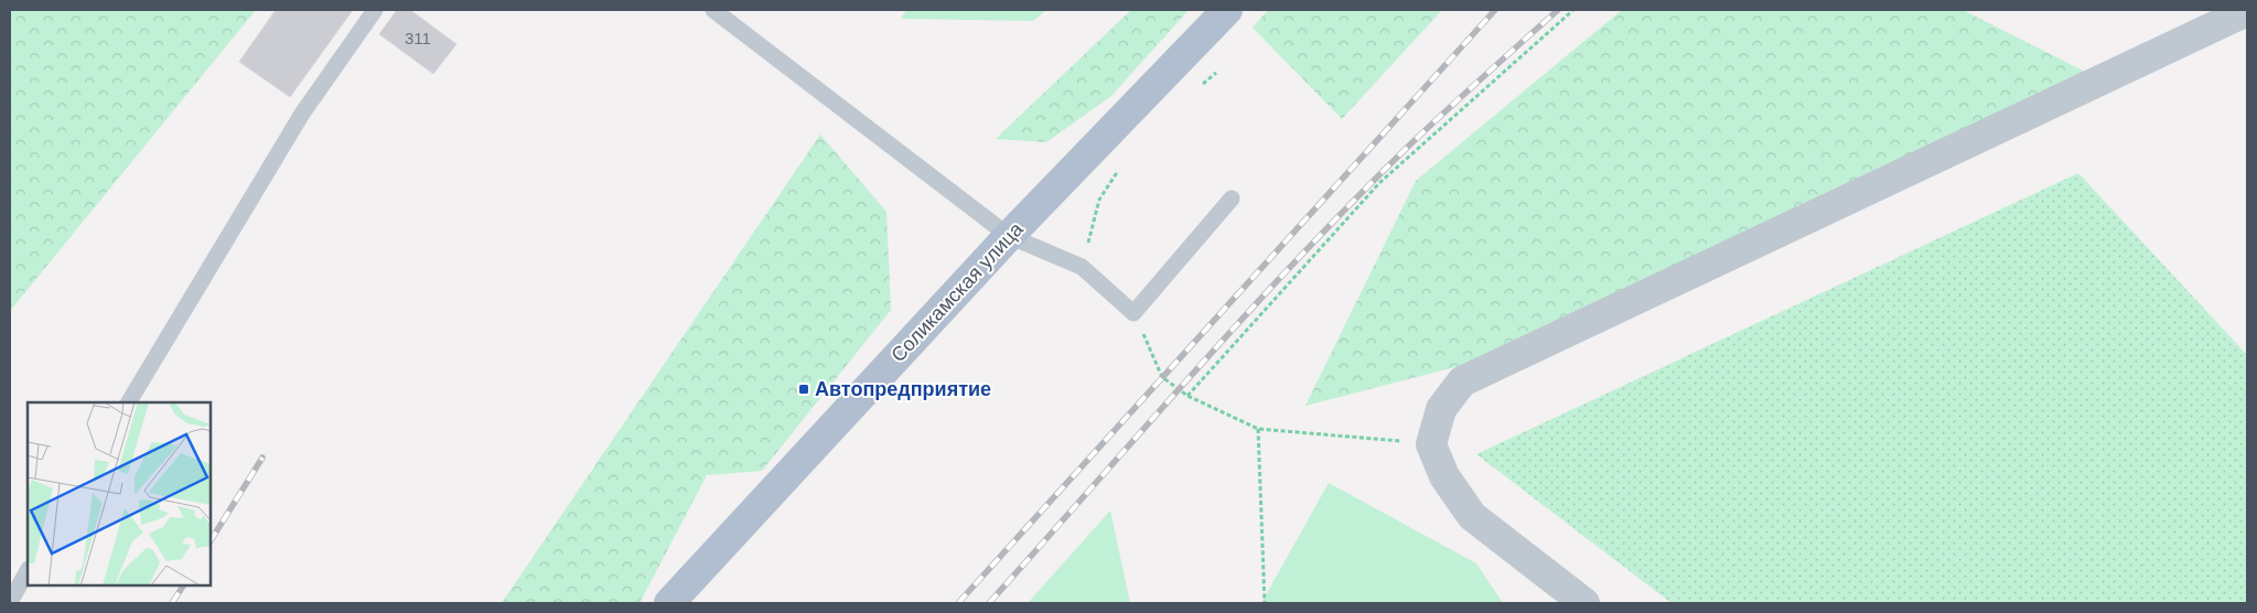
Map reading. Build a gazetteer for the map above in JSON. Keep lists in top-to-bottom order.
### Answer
{
  "streets": {
    "main road": ["Соликамская улица"]
  },
  "places": {
    "transit": ["Автопредприятие"]
  },
  "house_numbers": ["311"]
}
